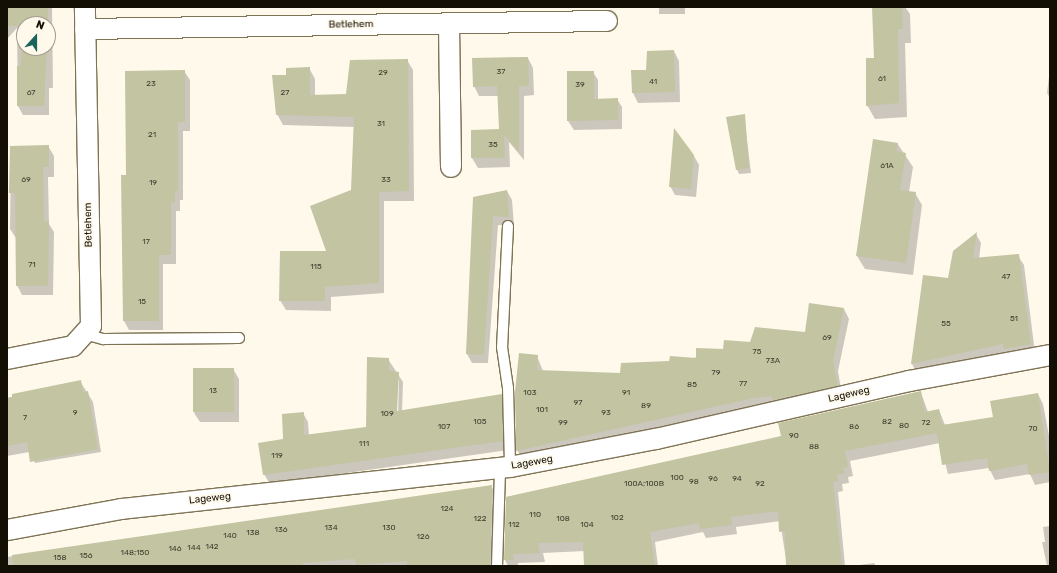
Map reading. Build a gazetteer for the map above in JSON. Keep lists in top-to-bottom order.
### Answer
{
  "streets": {
    "street": ["Betlehem", "Lageweg"]
  },
  "house_numbers": [
    "37",
    "29",
    "61",
    "41",
    "23",
    "39",
    "67",
    "27",
    "31",
    "21",
    "35",
    "61A",
    "69",
    "33",
    "19",
    "17",
    "71",
    "115",
    "47",
    "15",
    "51",
    "55",
    "69",
    "75",
    "73A",
    "79",
    "77",
    "85",
    "13",
    "103",
    "91",
    "97",
    "89",
    "101",
    "9",
    "93",
    "109",
    "7",
    "105",
    "82",
    "99",
    "72",
    "80",
    "107",
    "86",
    "70",
    "90",
    "111",
    "88",
    "119",
    "100",
    "96",
    "94",
    "98",
    "100A;100B",
    "92",
    "124",
    "110",
    "102",
    "122",
    "108",
    "112",
    "104",
    "134",
    "130",
    "136",
    "138",
    "140",
    "126",
    "142",
    "144",
    "146",
    "148;150",
    "156",
    "158"
  ],
  "north": "top"
}
